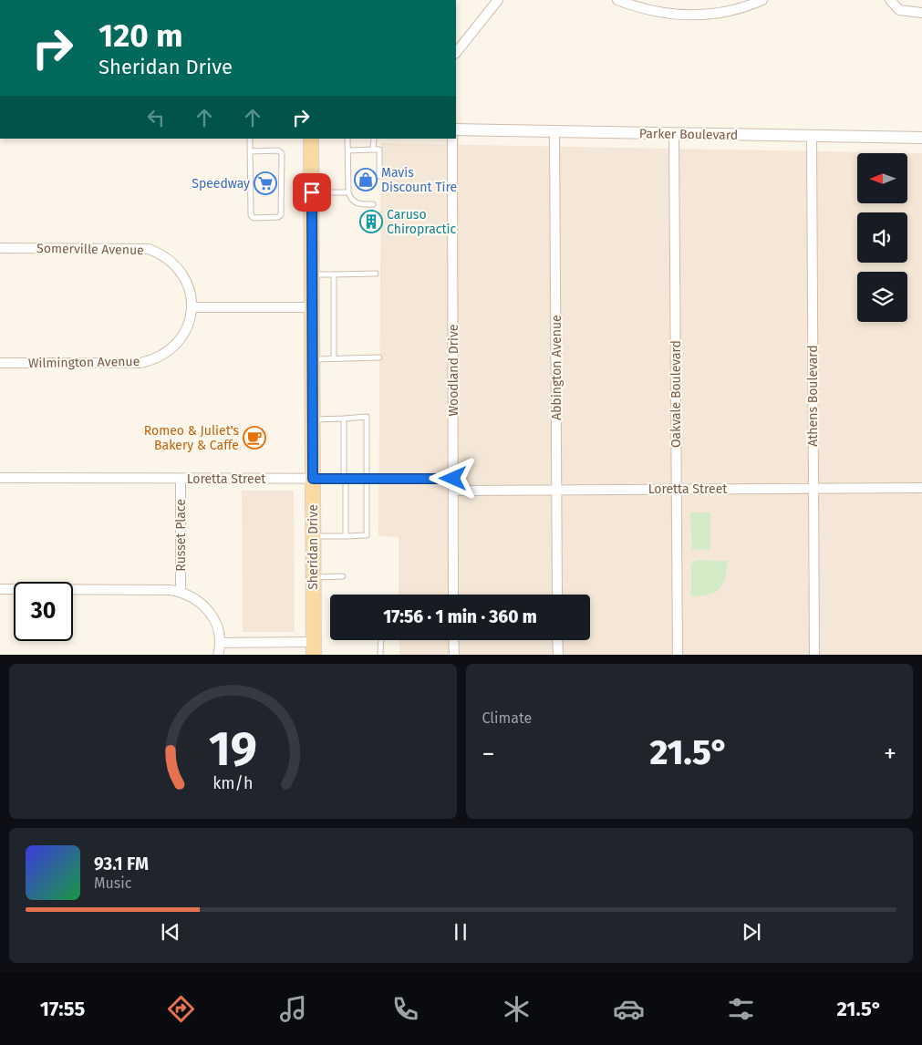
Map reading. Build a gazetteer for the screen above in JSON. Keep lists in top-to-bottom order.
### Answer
{
  "streets": {
    "main road": ["Sheridan Drive"],
    "street": [
      "Parker Boulevard",
      "Somerville Avenue",
      "Wilmington Avenue",
      "Abbington Avenue",
      "Woodland Drive",
      "Oakvale Boulevard",
      "Athens Boulevard",
      "Loretta Street",
      "Russet Place"
    ]
  },
  "crossings": [
    ["Parker Boulevard", "Abbington Avenue"],
    ["Parker Boulevard", "Oakvale Boulevard"],
    ["Parker Boulevard", "Athens Boulevard"],
    ["Somerville Avenue", "Wilmington Avenue"],
    ["Abbington Avenue", "Loretta Street"],
    ["Woodland Drive", "Loretta Street"],
    ["Oakvale Boulevard", "Loretta Street"],
    ["Athens Boulevard", "Loretta Street"],
    ["Loretta Street", "Russet Place"],
    ["Loretta Street", "Sheridan Drive"]
  ],
  "places": {
    "shop": ["Mavis Discount Tire"],
    "supermarket": ["Speedway"],
    "building": ["Caruso Chiropractic"],
    "cafe": ["Romeo & Juliet's Bakery & Caffe"]
  },
  "north": "left",
  "page": {
    "turn": ["120 m", "Sheridan Drive"],
    "limit": "30",
    "trip": "17:56 · 1 min · 360 m",
    "tile": "Climate",
    "heat": ["−", "21.5°", "+"],
    "song": ["93.1 FM", "Music"],
    "tabs": ["17:55", "21.5°"],
    "gauge": ["19", "km/h"]
  }
}
